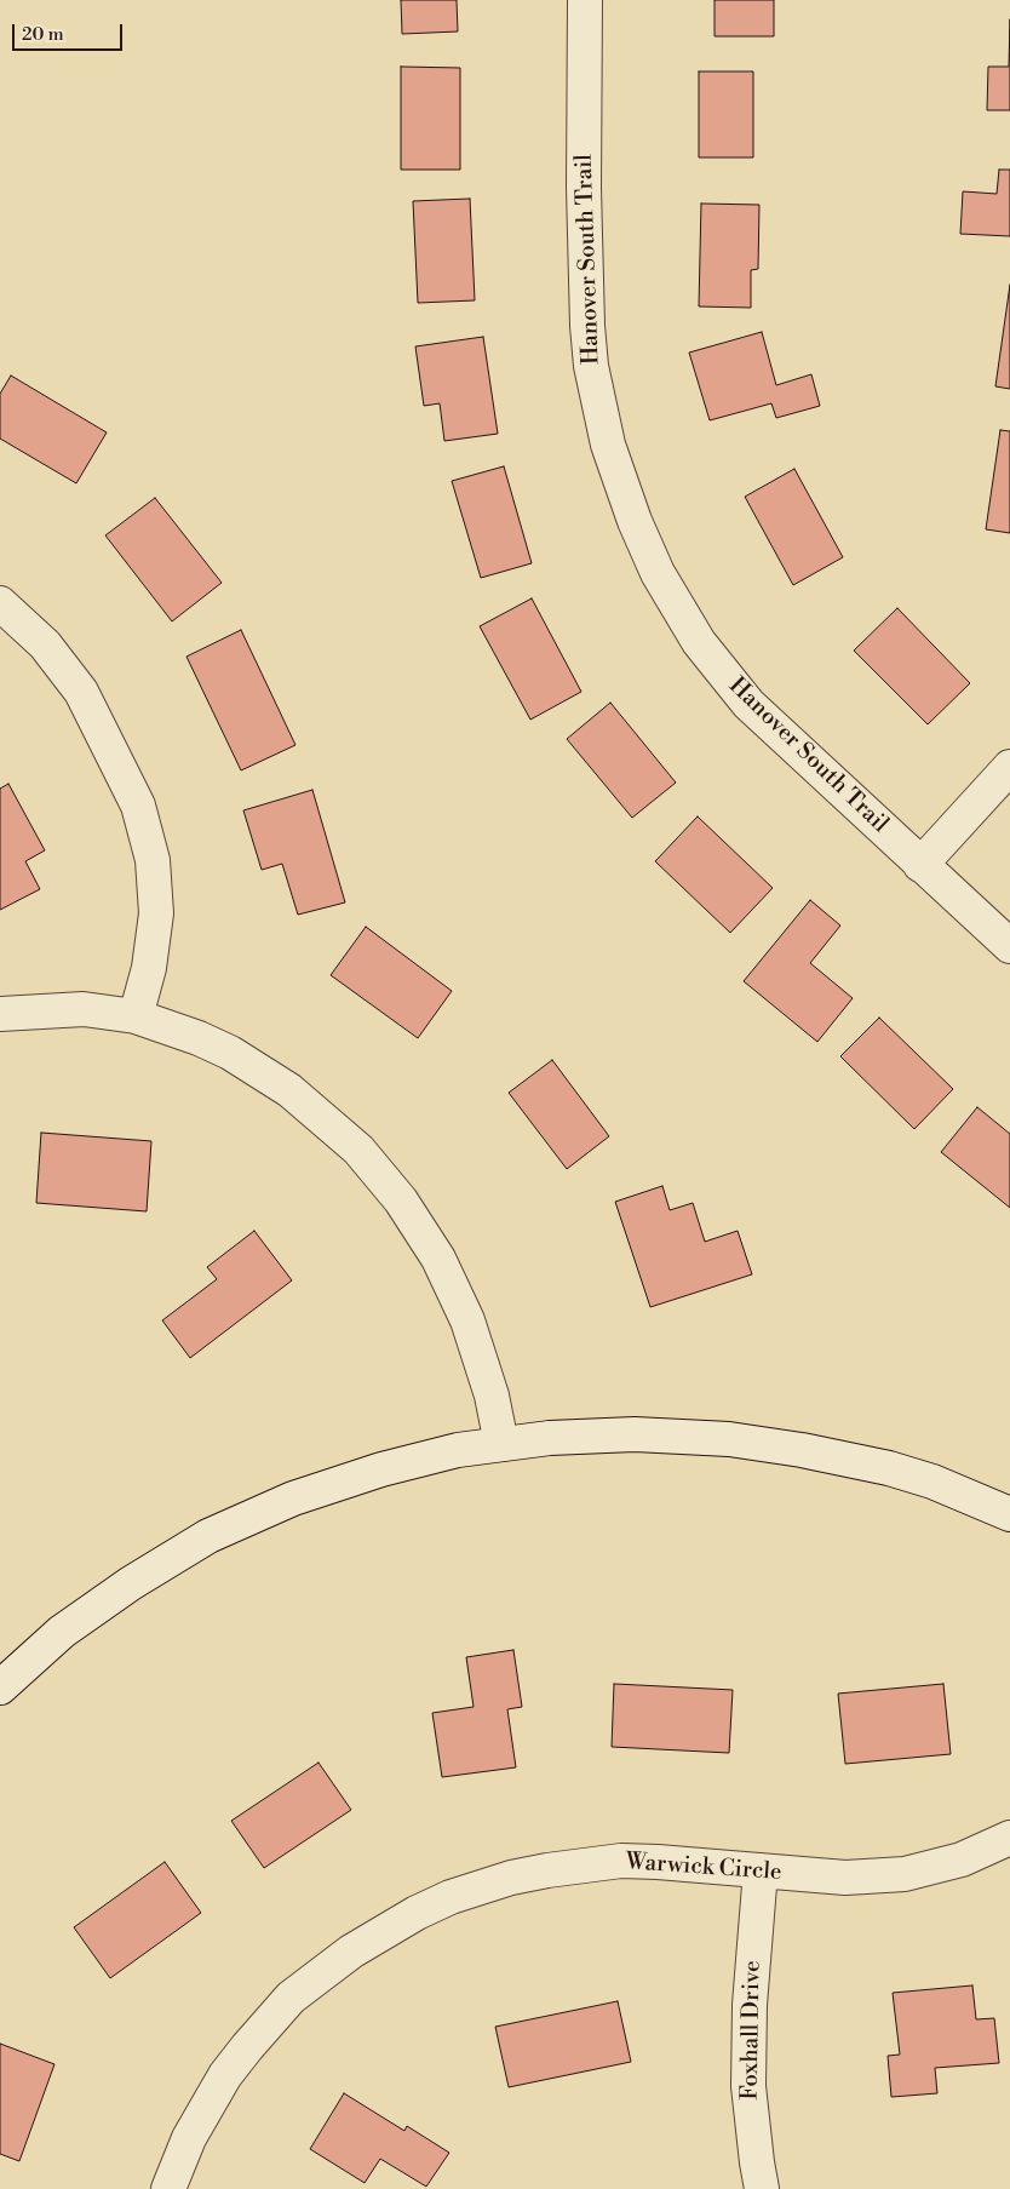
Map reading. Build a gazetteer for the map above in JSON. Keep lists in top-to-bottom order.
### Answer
{
  "streets": {
    "street": ["Hanover South Trail", "Warwick Circle", "Foxhall Drive"]
  },
  "crossings": [
    ["Warwick Circle", "Foxhall Drive"]
  ],
  "scale_bar": "20 m"
}
